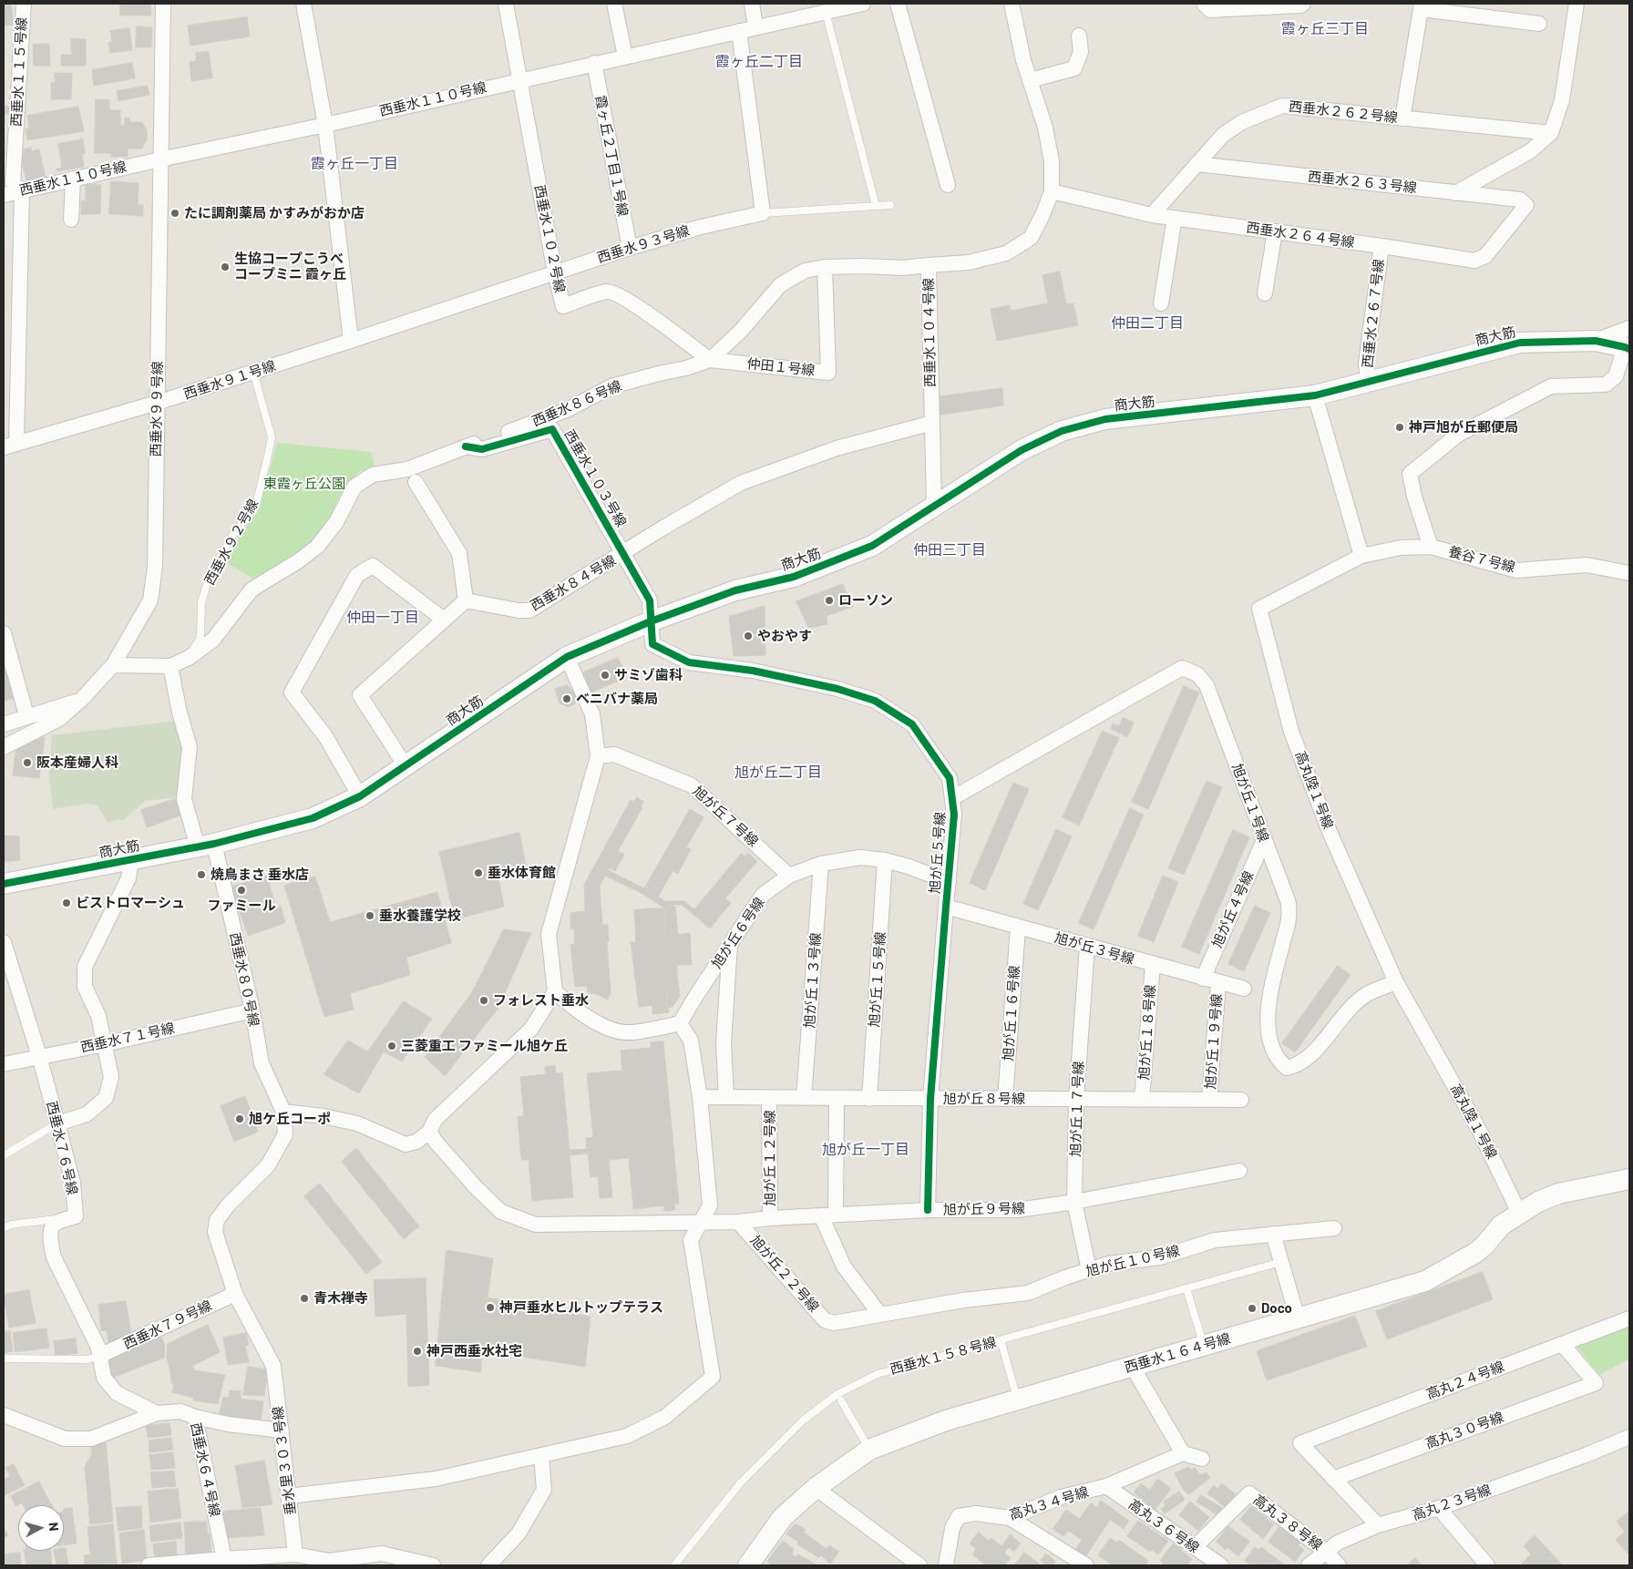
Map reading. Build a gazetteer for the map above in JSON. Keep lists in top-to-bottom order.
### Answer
{
  "streets": {
    "street": [
      "西垂水１１５号線",
      "西垂水１１０号線",
      "西垂水２６２号線",
      "霞ヶ丘２丁目１号線",
      "西垂水２６３号線",
      "西垂水２６４号線",
      "西垂水１０２号線",
      "西垂水９３号線",
      "西垂水２６７号線",
      "西垂水１０４号線",
      "商大筋",
      "仲田１号線",
      "西垂水９１号線",
      "西垂水８６号線",
      "西垂水９９号線",
      "西垂水１０３号線",
      "養谷７号線",
      "西垂水８４号線",
      "高丸陸１号線",
      "旭が丘１号線",
      "旭が丘７号線",
      "旭が丘５号線",
      "旭が丘４号線",
      "旭が丘６号線",
      "旭が丘３号線",
      "西垂水８０号線",
      "旭が丘１５号線",
      "旭が丘１３号線",
      "旭が丘１６号線",
      "旭が丘１８号線",
      "西垂水７１号線",
      "旭が丘１９号線",
      "旭が丘８号線",
      "旭が丘１７号線",
      "西垂水７６号線",
      "旭が丘１２号線",
      "旭が丘９号線",
      "旭が丘１０号線",
      "旭が丘２２号線",
      "西垂水７９号線",
      "西垂水１６４号線",
      "高丸２４号線",
      "高丸３０号線",
      "垂水里３０３号線",
      "西垂水６４号線",
      "高丸２３号線",
      "高丸３４号線",
      "高丸３８号線",
      "高丸３６号線"
    ],
    "lane": ["西垂水９２号線", "西垂水１５８号線"]
  },
  "crossings": [
    ["西垂水１１５号線", "西垂水１１０号線"],
    ["西垂水１１０号線", "霞ヶ丘２丁目１号線"],
    ["西垂水１１０号線", "西垂水１０２号線"],
    ["西垂水１１０号線", "西垂水９９号線"],
    ["西垂水２６２号線", "西垂水２６３号線"],
    ["西垂水２６２号線", "西垂水２６４号線"],
    ["霞ヶ丘２丁目１号線", "西垂水９３号線"],
    ["西垂水２６３号線", "西垂水２６４号線"],
    ["西垂水２６４号線", "西垂水２６７号線"],
    ["西垂水２６４号線", "西垂水１０４号線"],
    ["西垂水１０２号線", "西垂水９３号線"],
    ["西垂水１０２号線", "仲田１号線"],
    ["西垂水１０２号線", "西垂水８６号線"],
    ["西垂水９３号線", "西垂水９１号線"],
    ["西垂水２６７号線", "商大筋"],
    ["西垂水１０４号線", "商大筋"],
    ["西垂水１０４号線", "西垂水８６号線"],
    ["西垂水１０４号線", "西垂水８４号線"],
    ["商大筋", "西垂水１０３号線"],
    ["商大筋", "旭が丘５号線"],
    ["商大筋", "西垂水８０号線"],
    ["仲田１号線", "西垂水８６号線"],
    ["西垂水９１号線", "西垂水９９号線"],
    ["西垂水９１号線", "西垂水９２号線"],
    ["西垂水８６号線", "西垂水９９号線"],
    ["西垂水８６号線", "西垂水１０３号線"],
    ["西垂水８６号線", "西垂水９２号線"],
    ["西垂水８６号線", "西垂水８０号線"],
    ["西垂水１０３号線", "西垂水８４号線"],
    ["西垂水１０３号線", "旭が丘５号線"],
    ["養谷７号線", "高丸陸１号線"],
    ["高丸陸１号線", "旭が丘１号線"],
    ["高丸陸１号線", "西垂水１６４号線"],
    ["旭が丘１号線", "旭が丘５号線"],
    ["旭が丘１号線", "旭が丘４号線"],
    ["旭が丘７号線", "旭が丘６号線"],
    ["旭が丘５号線", "旭が丘６号線"],
    ["旭が丘５号線", "旭が丘３号線"],
    ["旭が丘５号線", "旭が丘８号線"],
    ["旭が丘５号線", "旭が丘９号線"],
    ["旭が丘４号線", "旭が丘３号線"],
    ["旭が丘６号線", "旭が丘１５号線"],
    ["旭が丘６号線", "旭が丘１３号線"],
    ["旭が丘３号線", "旭が丘１６号線"],
    ["旭が丘３号線", "旭が丘１８号線"],
    ["旭が丘３号線", "旭が丘１９号線"],
    ["旭が丘３号線", "旭が丘１７号線"],
    ["西垂水８０号線", "西垂水７１号線"],
    ["西垂水８０号線", "西垂水７９号線"],
    ["西垂水８０号線", "垂水里３０３号線"],
    ["旭が丘１５号線", "旭が丘８号線"],
    ["旭が丘１３号線", "旭が丘８号線"],
    ["旭が丘１６号線", "旭が丘８号線"],
    ["旭が丘１８号線", "旭が丘８号線"],
    ["西垂水７１号線", "西垂水７６号線"],
    ["旭が丘１９号線", "旭が丘８号線"],
    ["旭が丘８号線", "旭が丘１７号線"],
    ["旭が丘８号線", "旭が丘１２号線"],
    ["旭が丘１７号線", "旭が丘９号線"],
    ["旭が丘１７号線", "旭が丘１０号線"],
    ["旭が丘１２号線", "旭が丘９号線"],
    ["旭が丘９号線", "旭が丘２２号線"],
    ["旭が丘１０号線", "旭が丘２２号線"],
    ["高丸２４号線", "高丸３０号線"],
    ["高丸２３号線", "高丸３８号線"],
    ["高丸３４号線", "高丸３６号線"],
    ["高丸３８号線", "高丸３６号線"]
  ],
  "districts": [
    "霞ヶ丘三丁目",
    "霞ヶ丘二丁目",
    "霞ヶ丘一丁目",
    "仲田二丁目",
    "仲田三丁目",
    "仲田一丁目",
    "旭が丘二丁目",
    "旭が丘一丁目"
  ],
  "parks": ["東霞ヶ丘公園"],
  "places": [
    "たに調剤薬局 かすみがおか店",
    "生協コープこうべ コープミニ 霞ヶ丘",
    "神戸旭が丘郵便局",
    "ローソン",
    "やおやす",
    "サミゾ歯科",
    "ベニバナ薬局",
    "阪本産婦人科",
    "垂水体育館",
    "焼鳥まさ 垂水店",
    "ファミール",
    "ビストロマーシュ",
    "垂水養護学校",
    "フォレスト垂水",
    "三菱重工 ファミール旭ケ丘",
    "旭ケ丘コーポ",
    "青木禅寺",
    "神戸垂水ヒルトップテラス",
    "Doco",
    "神戸西垂水社宅"
  ],
  "north": "right"
}
